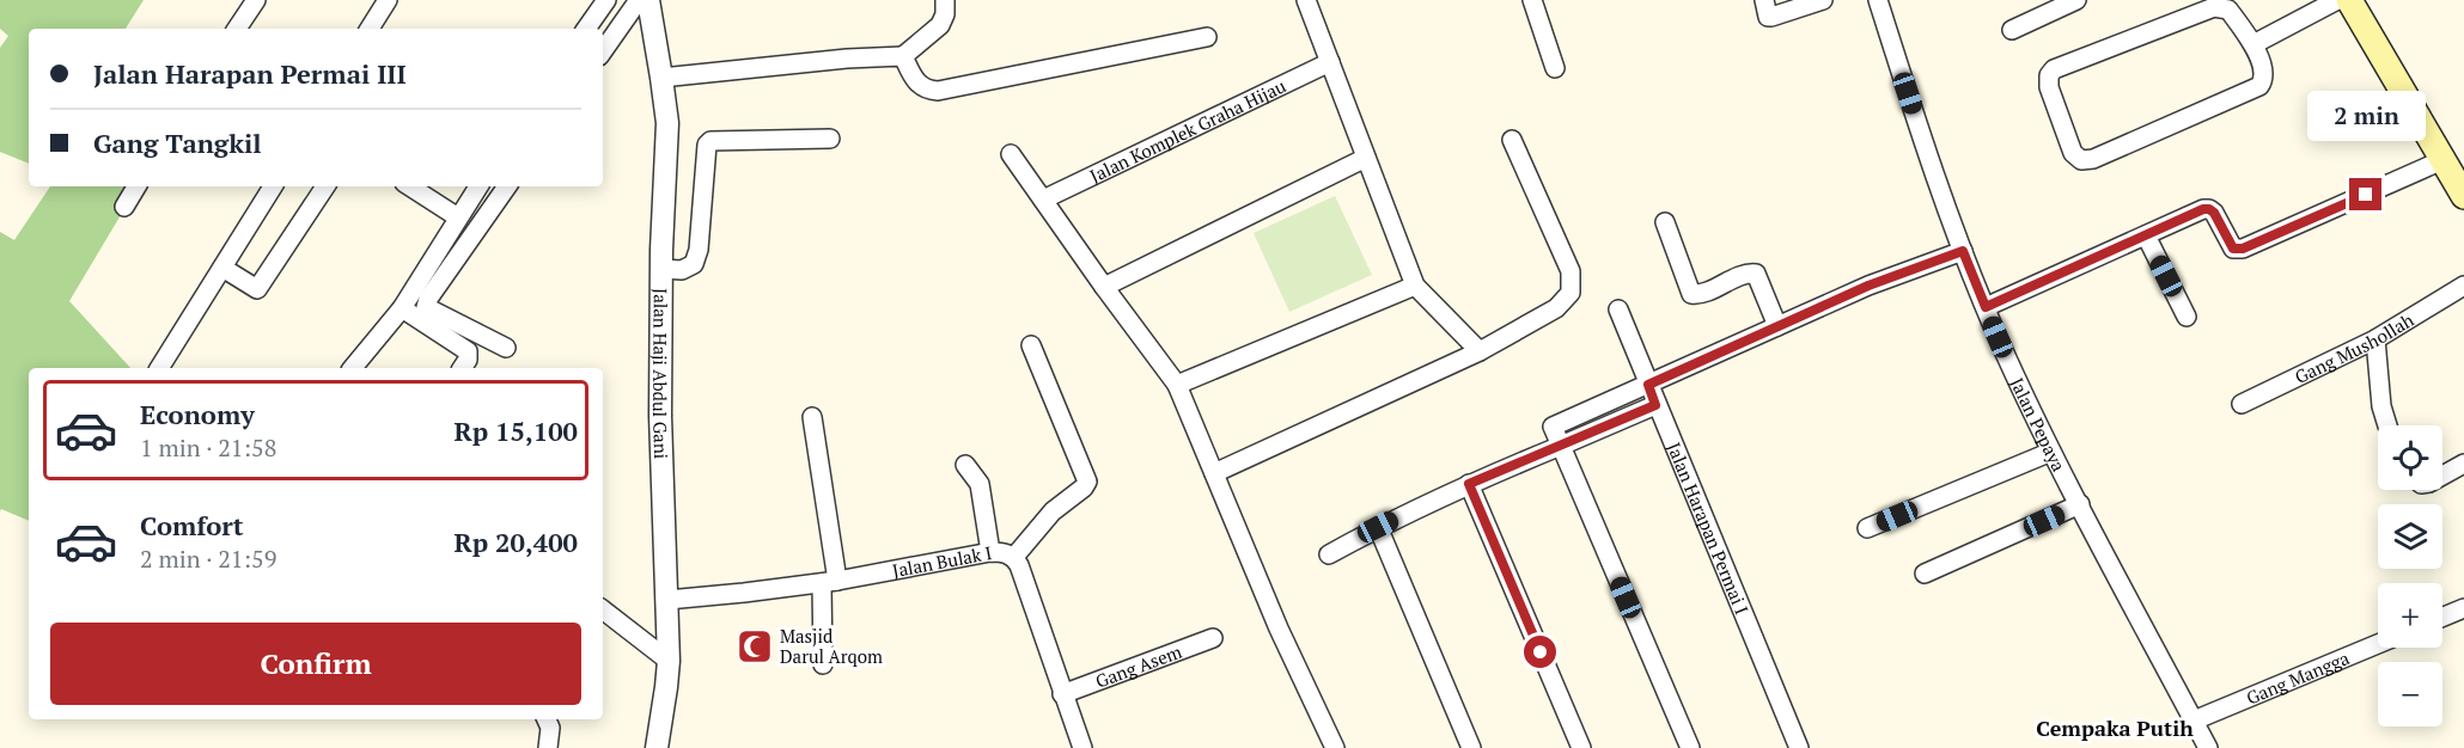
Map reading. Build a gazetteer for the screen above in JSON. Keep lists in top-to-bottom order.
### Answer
{
  "streets": {
    "street": [
      "Jalan Komplek Graha Hijau",
      "Gang Mushollah",
      "Jalan Haji Abdul Gani",
      "Jalan Pepaya",
      "Jalan Harapan Permai I",
      "Jalan Bulak I",
      "Gang Asem",
      "Gang Mangga"
    ]
  },
  "crossings": [
    ["Jalan Haji Abdul Gani", "Jalan Bulak I"],
    ["Jalan Pepaya", "Gang Mangga"],
    ["Jalan Bulak I", "Gang Asem"]
  ],
  "districts": ["Cempaka Putih"],
  "places": {
    "mosque": ["Masjid Darul Arqom"]
  },
  "page": {
    "banner": ["Jalan Harapan Permai III", "Gang Tangkil"],
    "bubble": "2 min",
    "list": [
      {
        "name": "Economy",
        "note": "1 min · 21:58",
        "value": "Rp 15,100"
      },
      {
        "name": "Comfort",
        "note": "2 min · 21:59",
        "value": "Rp 20,400"
      }
    ],
    "map_buttons": ["+", "−"],
    "buttons": "Confirm"
  }
}
